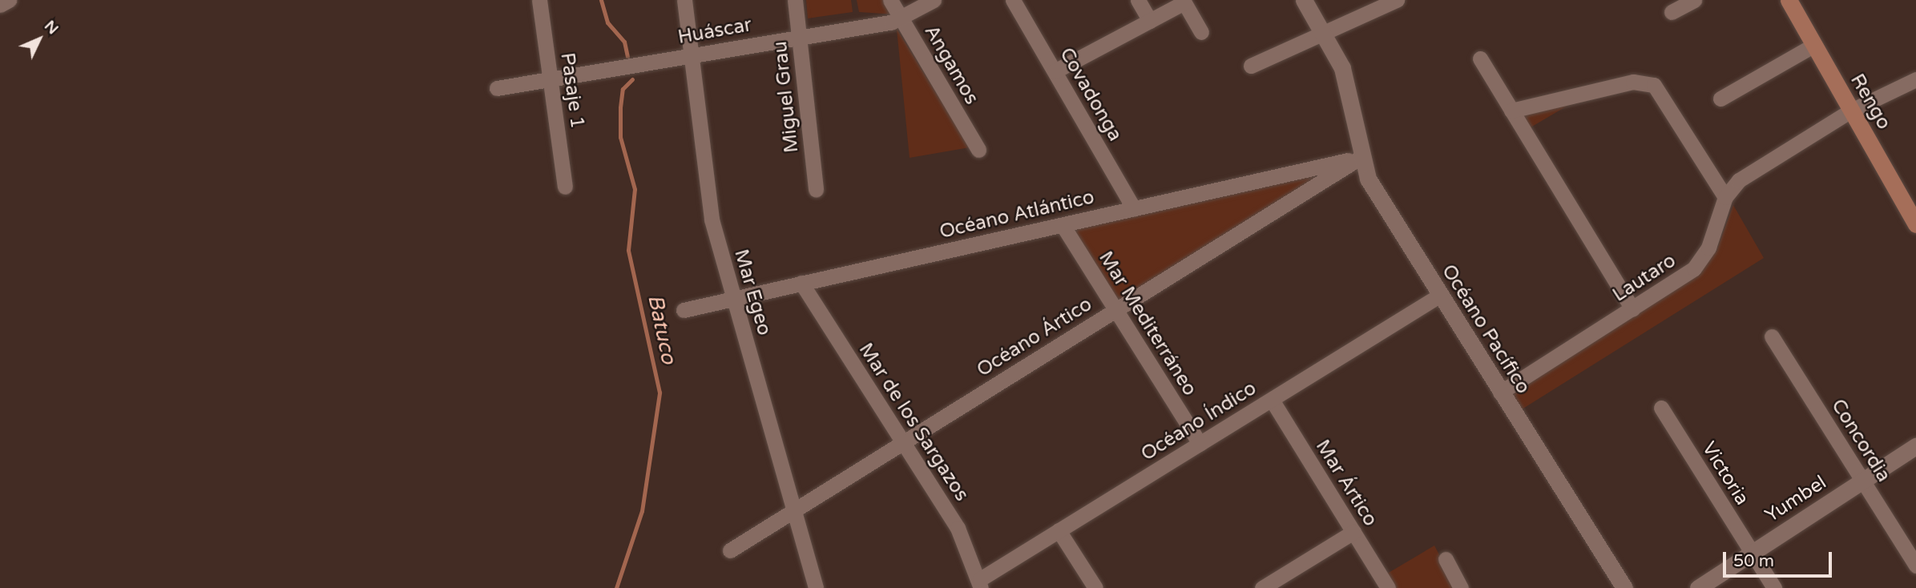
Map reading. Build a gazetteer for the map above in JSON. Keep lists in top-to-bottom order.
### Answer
{
  "streets": {
    "main road": ["Rengo"],
    "street": [
      "Huáscar",
      "Angamos",
      "Pasaje 1",
      "Covadonga",
      "Miguel Grau",
      "Océano Atlántico",
      "Lautaro",
      "Mar Egeo",
      "Mar Mediterráneo",
      "Océano Pacífico",
      "Océano Ártico",
      "Océano Índico",
      "Mar de los Sargazos",
      "Concordia",
      "Victoria",
      "Mar Ártico",
      "Yumbel"
    ]
  },
  "crossings": [
    ["Huáscar", "Angamos"],
    ["Huáscar", "Pasaje 1"],
    ["Huáscar", "Miguel Grau"],
    ["Huáscar", "Mar Egeo"],
    ["Covadonga", "Océano Atlántico"],
    ["Rengo", "Lautaro"],
    ["Océano Atlántico", "Mar Egeo"],
    ["Océano Atlántico", "Mar Mediterráneo"],
    ["Océano Atlántico", "Océano Pacífico"],
    ["Océano Atlántico", "Océano Ártico"],
    ["Océano Atlántico", "Mar de los Sargazos"],
    ["Lautaro", "Océano Pacífico"],
    ["Mar Egeo", "Océano Ártico"],
    ["Mar Mediterráneo", "Océano Ártico"],
    ["Mar Mediterráneo", "Océano Índico"],
    ["Océano Pacífico", "Océano Ártico"],
    ["Océano Pacífico", "Océano Índico"],
    ["Océano Ártico", "Mar de los Sargazos"],
    ["Océano Índico", "Mar de los Sargazos"],
    ["Océano Índico", "Mar Ártico"],
    ["Concordia", "Yumbel"],
    ["Victoria", "Yumbel"]
  ],
  "water": ["Batuco"],
  "scale_bar": "50 m",
  "north": "top right"
}
